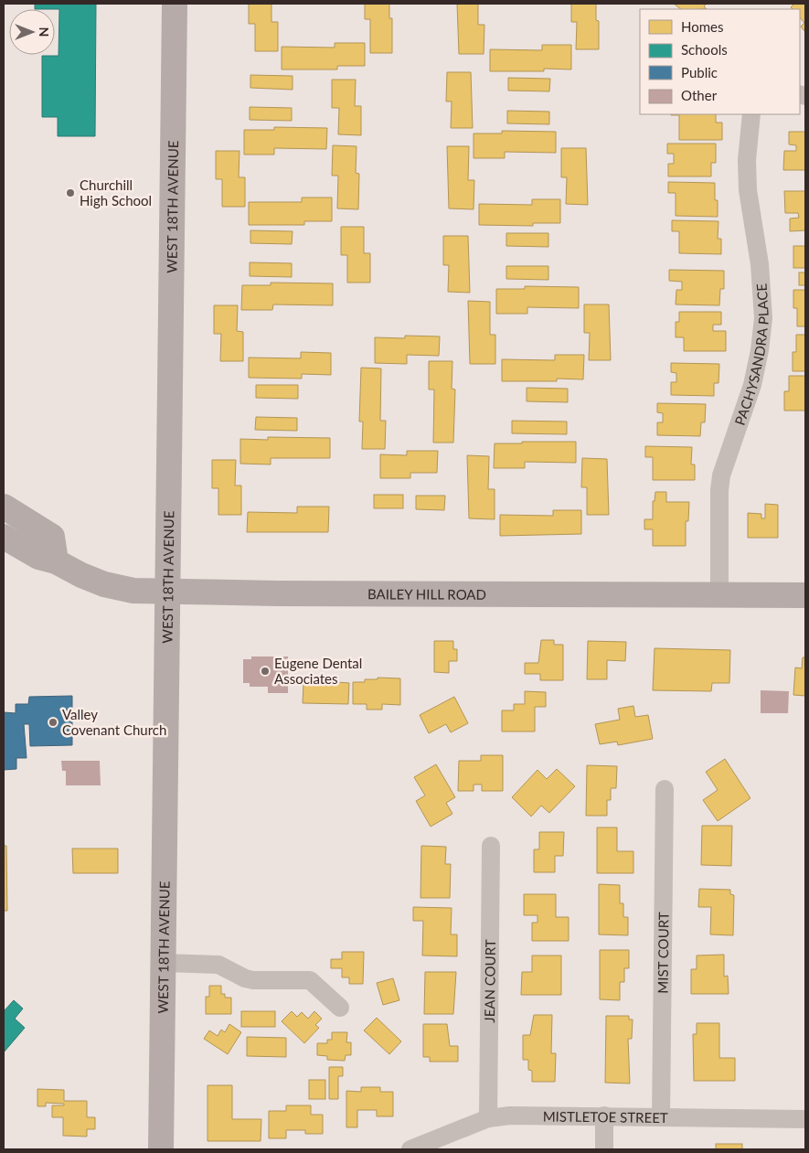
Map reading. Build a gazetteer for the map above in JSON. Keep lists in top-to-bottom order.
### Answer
{
  "streets": {
    "main road": ["WEST 18TH AVENUE", "BAILEY HILL ROAD"],
    "street": [
      "PACHYSANDRA PLACE",
      "MIST COURT",
      "JEAN COURT",
      "MISTLETOE STREET"
    ]
  },
  "crossings": [
    ["WEST 18TH AVENUE", "BAILEY HILL ROAD"],
    ["PACHYSANDRA PLACE", "BAILEY HILL ROAD"],
    ["MIST COURT", "MISTLETOE STREET"],
    ["JEAN COURT", "MISTLETOE STREET"]
  ],
  "places": ["Churchill High School", "Eugene Dental Associates", "Valley Covenant Church"],
  "legend": [
    "Homes",
    "Schools",
    "Public",
    "Other"
  ],
  "north": "right"
}
